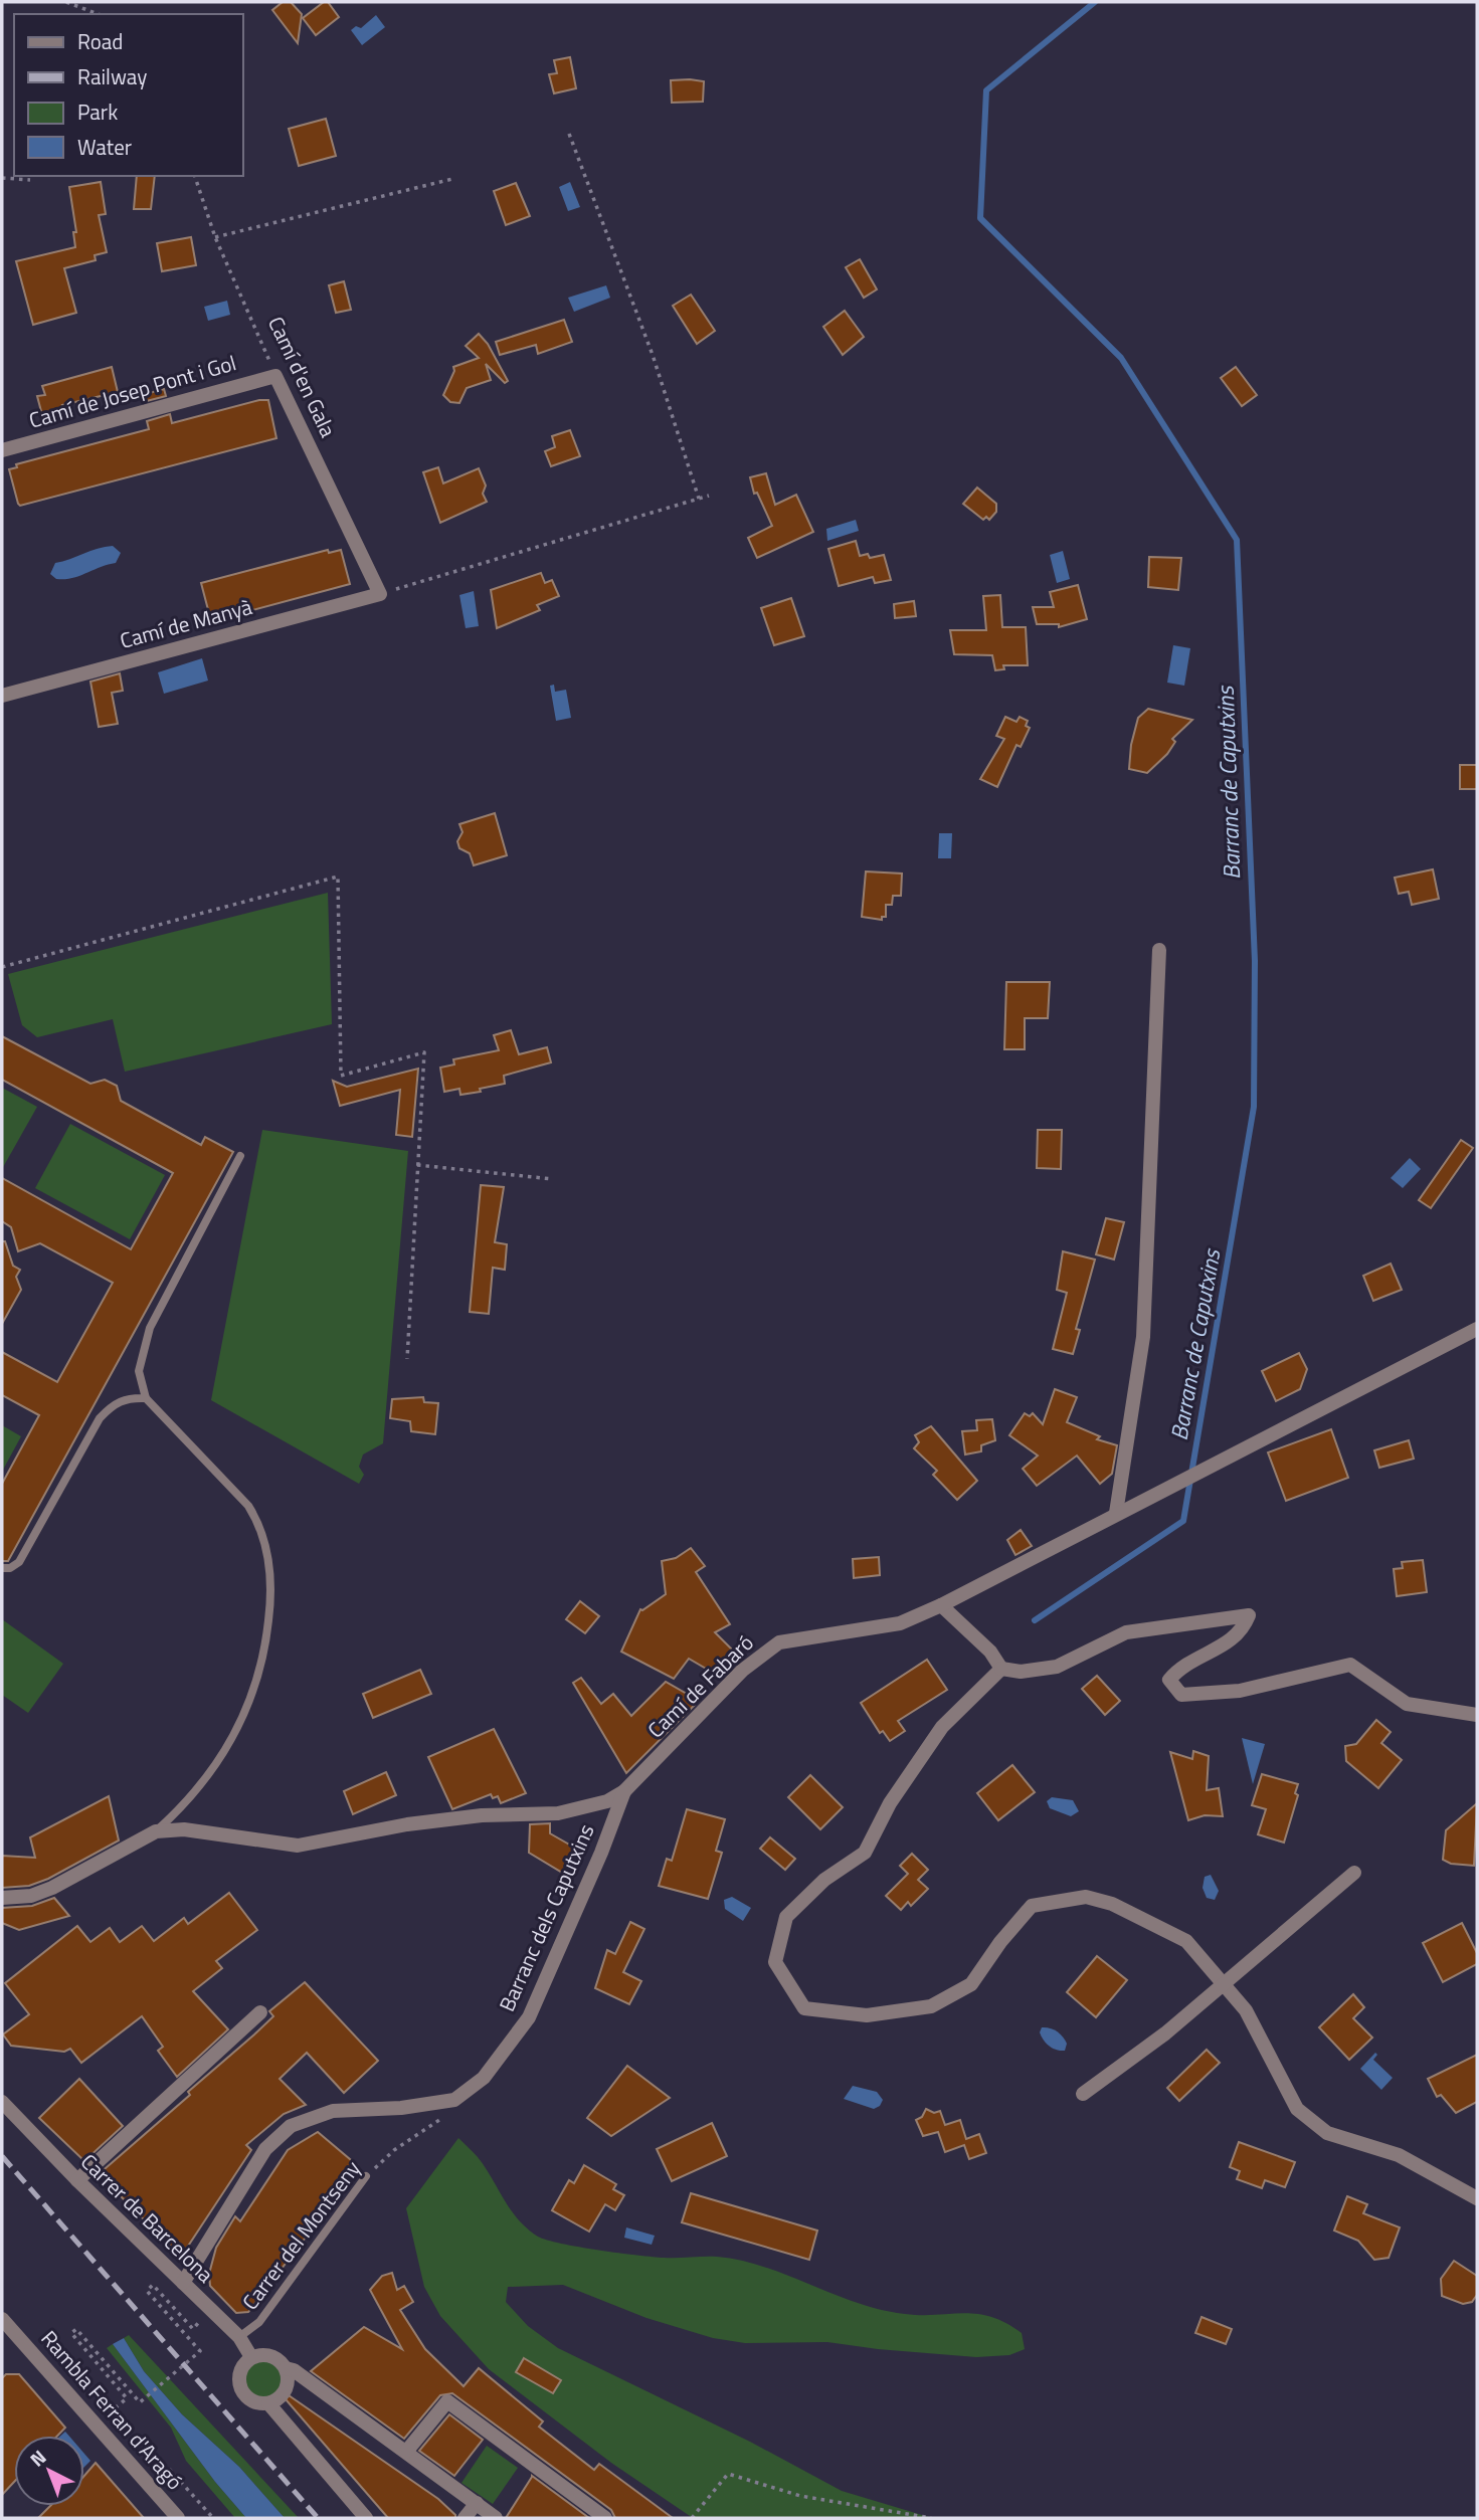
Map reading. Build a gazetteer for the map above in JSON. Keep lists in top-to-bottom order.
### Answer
{
  "streets": {
    "street": [
      "Camí d'en Gala",
      "Camí de Josep Pont i Gol",
      "Camí de Manyà",
      "Camí de Fabaró",
      "Barranc dels Caputxins",
      "Carrer de Barcelona",
      "Rambla Ferran d'Aragó"
    ],
    "lane": ["Carrer del Montseny"]
  },
  "crossings": [
    ["Camí d'en Gala", "Camí de Josep Pont i Gol"],
    ["Camí d'en Gala", "Camí de Manyà"],
    ["Camí de Fabaró", "Barranc dels Caputxins"],
    ["Barranc dels Caputxins", "Carrer de Barcelona"],
    ["Barranc dels Caputxins", "Carrer del Montseny"],
    ["Carrer de Barcelona", "Carrer del Montseny"]
  ],
  "water": ["Barranc de Caputxins"],
  "legend": [
    "Road",
    "Railway",
    "Park",
    "Water"
  ],
  "north": "top left"
}
